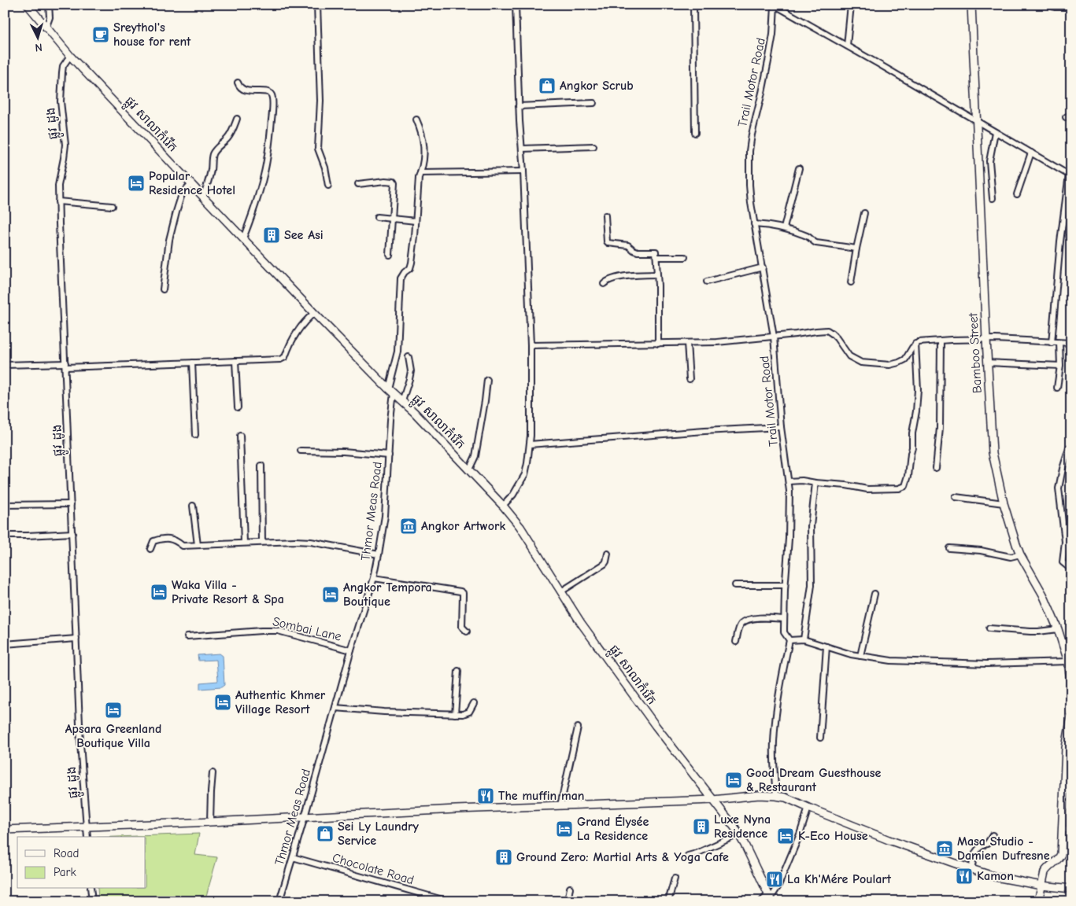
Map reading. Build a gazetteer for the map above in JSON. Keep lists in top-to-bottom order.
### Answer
{
  "streets": {
    "street": [
      "Trail Motor Road",
      "ផ្លូវ ដូង",
      "ផ្លូវ សាលាកំរើក",
      "Bamboo Street",
      "Thmor Meas Road",
      "Sombai Lane",
      "Chocolate Road"
    ]
  },
  "crossings": [
    ["ផ្លូវ ដូង", "ផ្លូវ សាលាកំរើក"],
    ["ផ្លូវ សាលាកំរើក", "Thmor Meas Road"],
    ["Thmor Meas Road", "Sombai Lane"],
    ["Thmor Meas Road", "Chocolate Road"]
  ],
  "places": {
    "cafe": ["Sreythol's house for rent"],
    "shop": ["Angkor Scrub", "Sei Ly Laundry Service"],
    "hotel": [
      "Popular Residence Hotel",
      "Waka Villa - Private Resort & Spa",
      "Angkor Tempora Boutique",
      "Authentic Khmer Village Resort",
      "Apsara Greenland Boutique Villa",
      "Good Dream Guesthouse & Restaurant",
      "Grand Élysée La Residence",
      "K-Eco House"
    ],
    "building": ["See Asi", "Luxe Nyna Residence", "Ground Zero: Martial Arts & Yoga Cafe"],
    "museum": ["Angkor Artwork", "Masa Studio - Damien Dufresne"],
    "restaurant": ["The muffin man", "Kamon", "La Kh'Mére Poulart"]
  },
  "legend": ["Road", "Park"],
  "north": "bottom"
}
